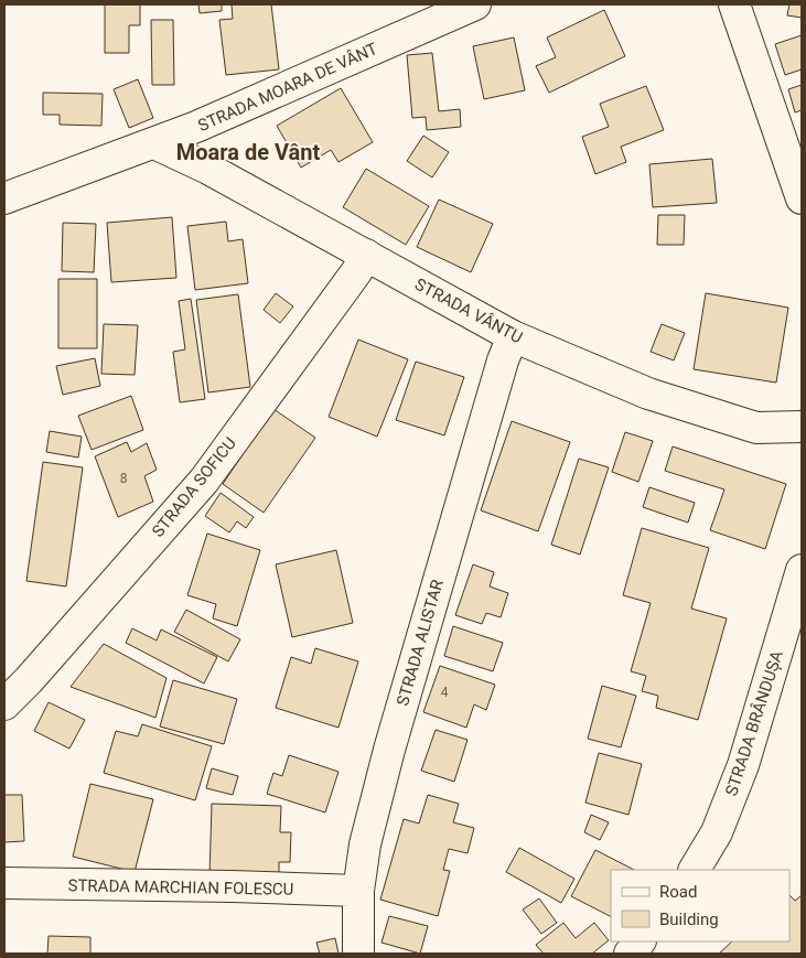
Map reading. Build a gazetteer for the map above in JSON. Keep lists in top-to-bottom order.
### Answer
{
  "streets": {
    "street": [
      "STRADA MOARA DE VÂNT",
      "STRADA VÂNTU",
      "STRADA SOFICU",
      "STRADA ALISTAR",
      "STRADA BRÂNDUȘA",
      "STRADA MARCHIAN FOLESCU"
    ]
  },
  "crossings": [
    ["STRADA MOARA DE VÂNT", "STRADA VÂNTU"],
    ["STRADA VÂNTU", "STRADA SOFICU"],
    ["STRADA VÂNTU", "STRADA ALISTAR"],
    ["STRADA ALISTAR", "STRADA MARCHIAN FOLESCU"]
  ],
  "districts": ["Moara de Vânt"],
  "house_numbers": ["8", "4"],
  "legend": ["Road", "Building"]
}
